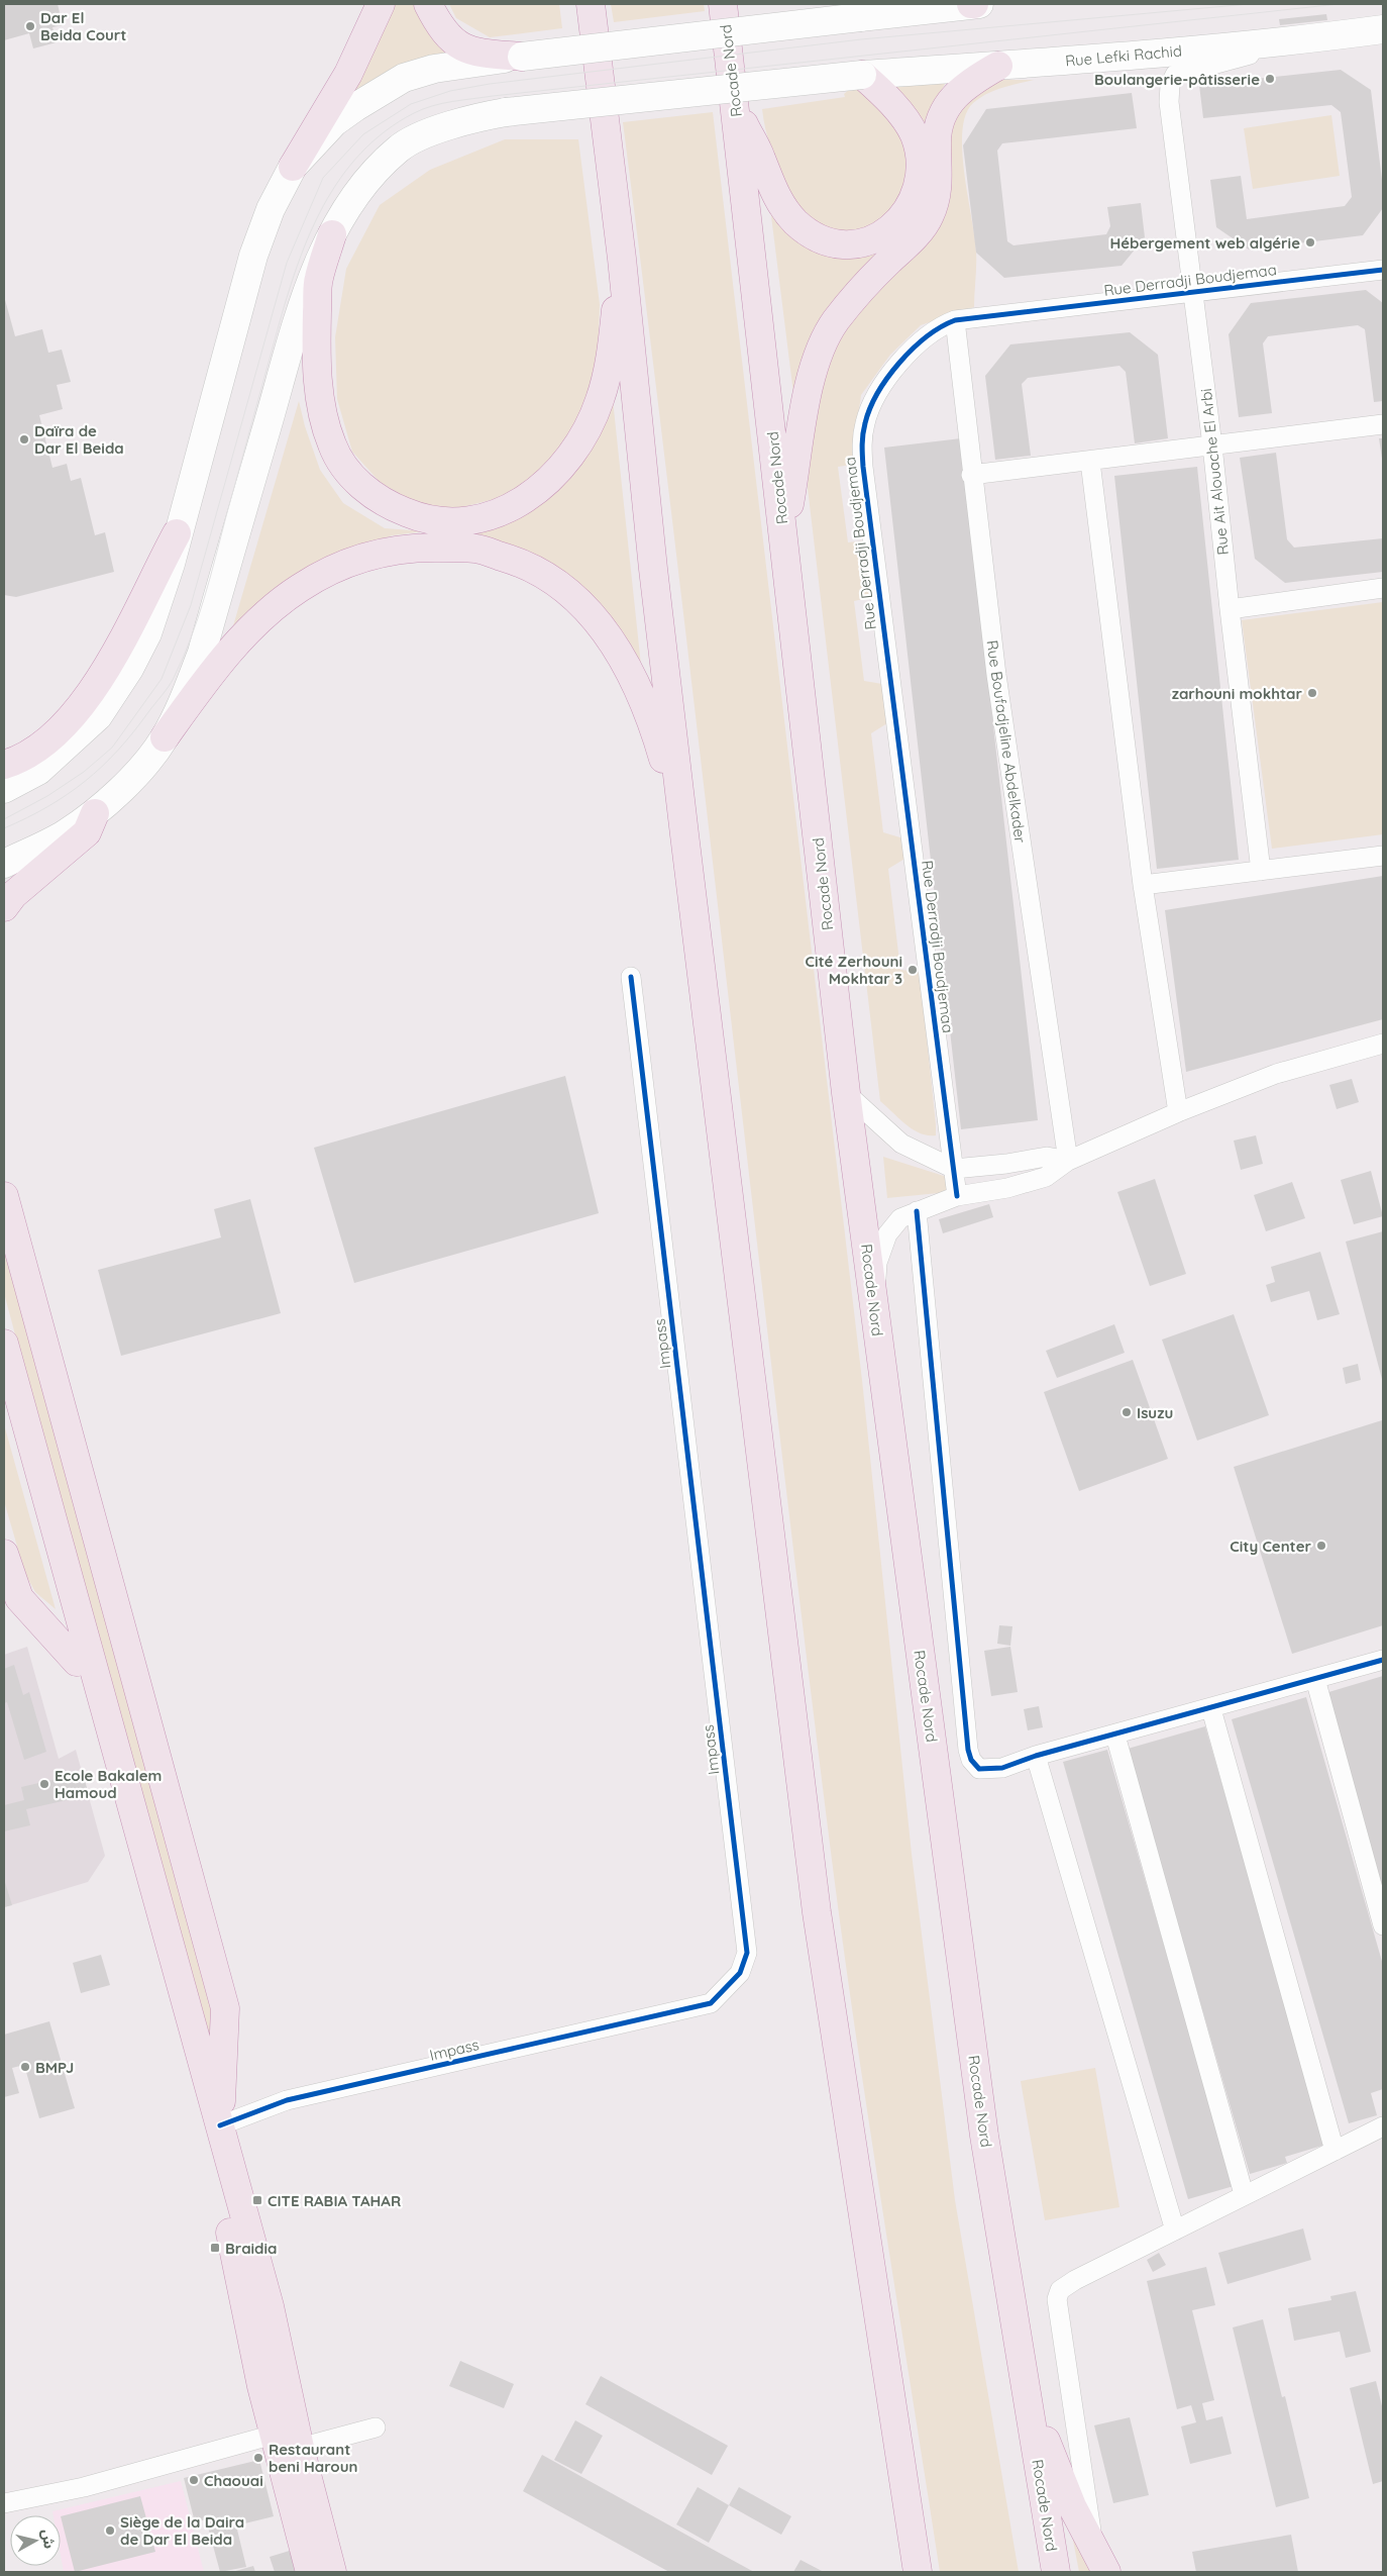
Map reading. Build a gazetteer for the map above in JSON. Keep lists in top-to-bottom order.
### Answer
{
  "streets": {
    "highway": ["Rocade Nord"],
    "main road": ["Rue Lefki Rachid"],
    "street": [
      "Rue Derradji Boudjemaa",
      "Rue Ait Alouache El Arbi",
      "Rue Boufadjeline Abdelkader",
      "Impass"
    ]
  },
  "crossings": [
    ["Rue Lefki Rachid", "Rue Ait Alouache El Arbi"],
    ["Rue Derradji Boudjemaa", "Rue Ait Alouache El Arbi"],
    ["Rue Derradji Boudjemaa", "Rue Boufadjeline Abdelkader"]
  ],
  "places": {
    "other": [
      "Dar El Beida Court",
      "Boulangerie-pâtisserie",
      "Hébergement web algérie",
      "Daïra de Dar El Beida",
      "zarhouni mokhtar",
      "Cité Zerhouni Mokhtar 3",
      "Isuzu",
      "City Center",
      "Ecole Bakalem Hamoud",
      "BMPJ",
      "Restaurant beni Haroun",
      "Chaouai",
      "Siège de la Daira de Dar El Beida"
    ],
    "transit": ["CITE RABIA TAHAR", "Braidia"]
  },
  "north": "right"
}
